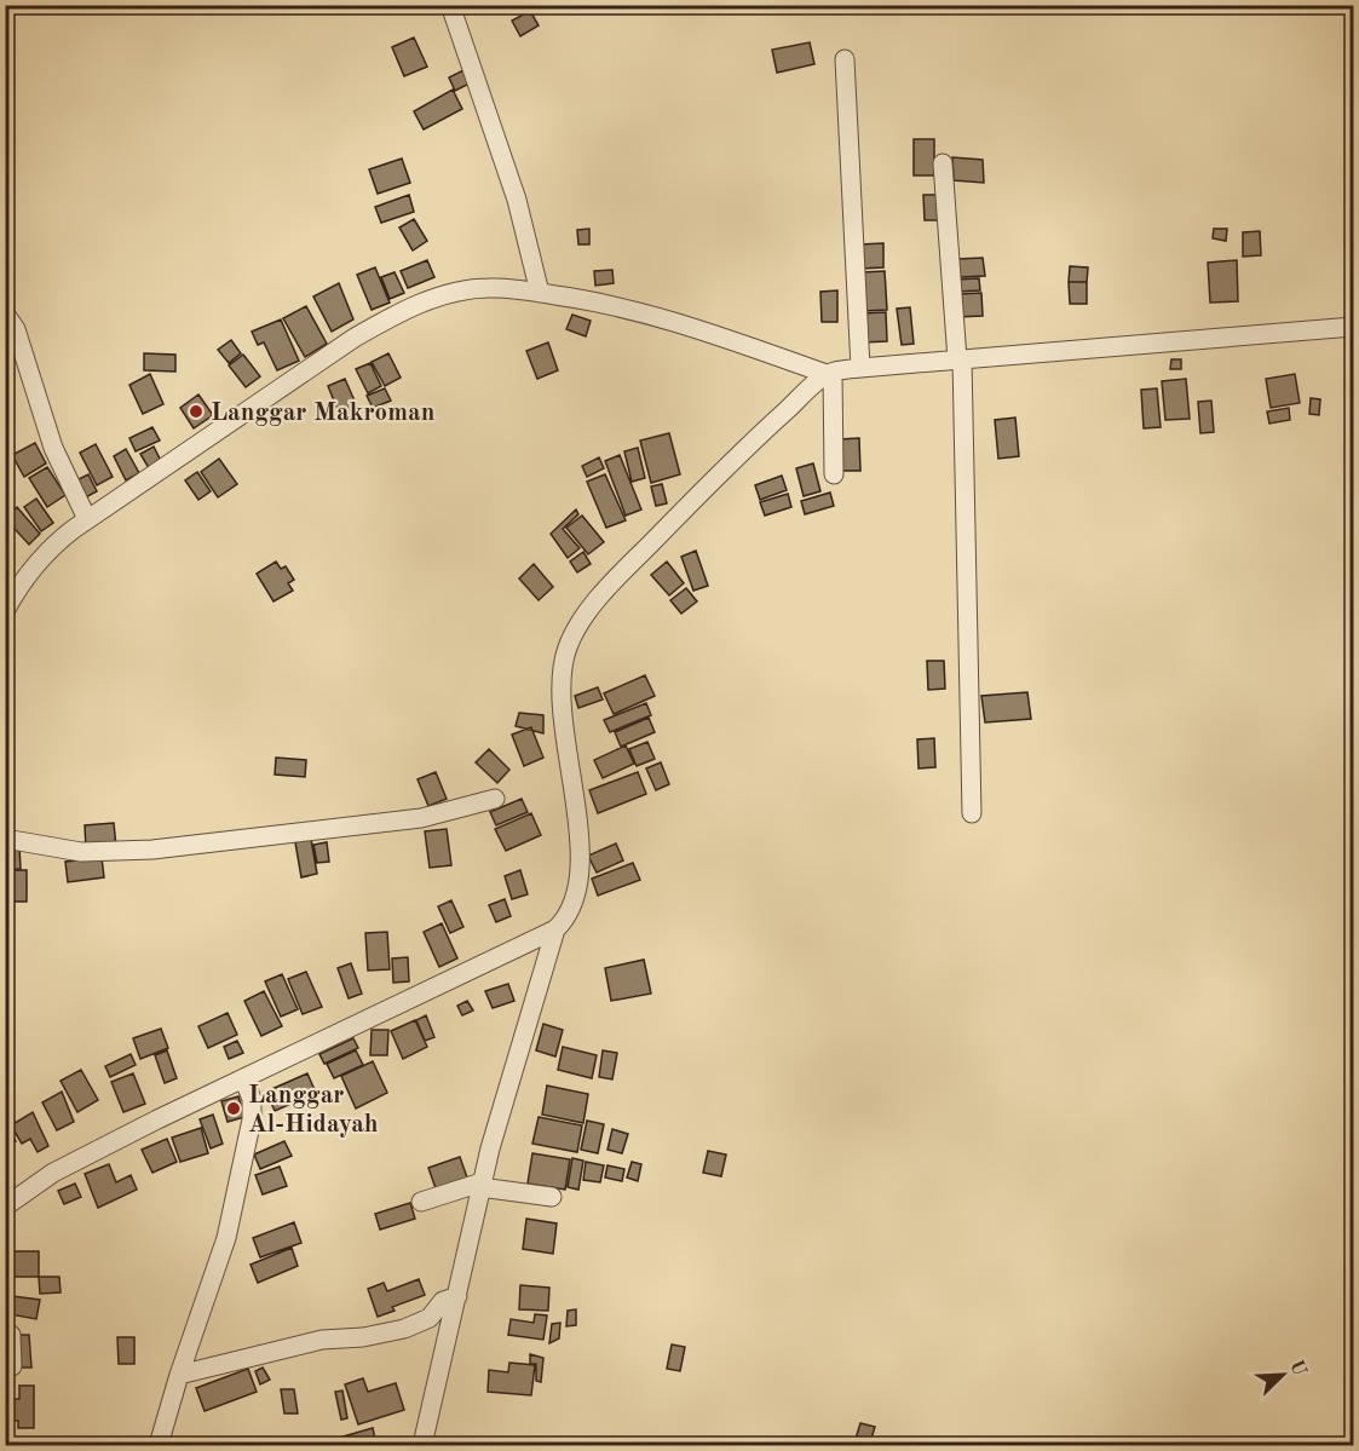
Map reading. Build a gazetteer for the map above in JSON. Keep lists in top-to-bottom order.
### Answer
{
  "places": ["Langgar Makroman", "Langgar Al-Hidayah"],
  "north": "top right"
}
